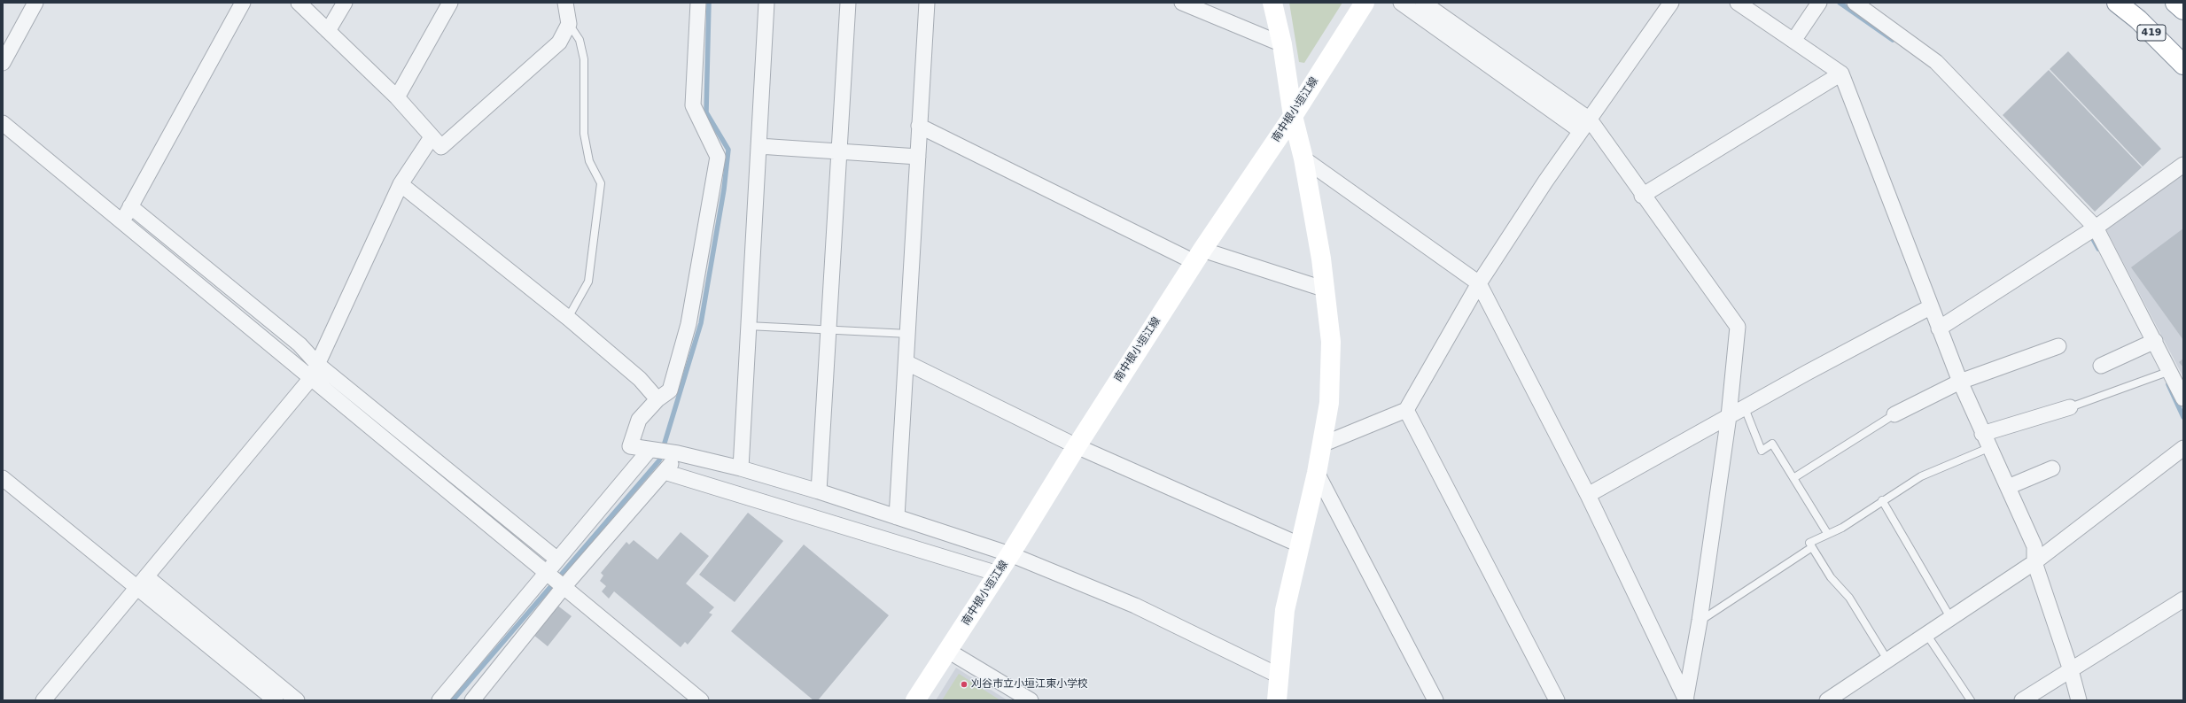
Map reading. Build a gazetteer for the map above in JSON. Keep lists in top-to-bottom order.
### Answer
{
  "streets": {
    "main road": ["419", "南中根小垣江線"]
  },
  "places": ["刈谷市立小垣江東小学校"]
}
